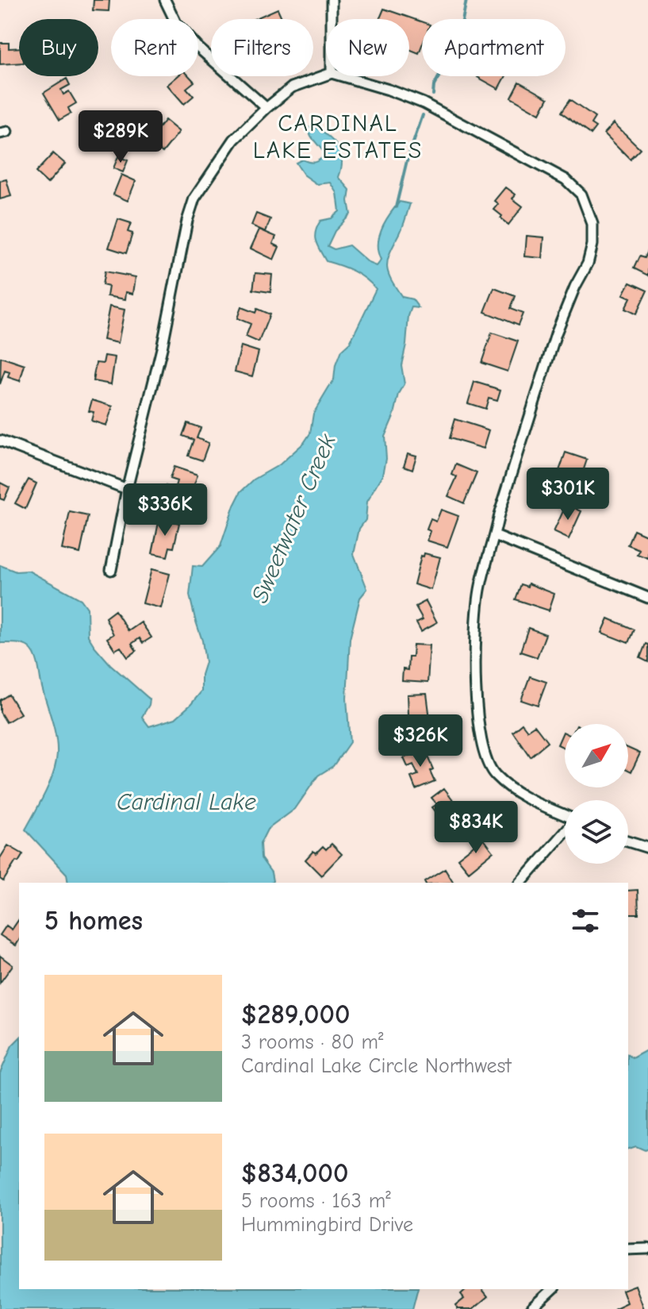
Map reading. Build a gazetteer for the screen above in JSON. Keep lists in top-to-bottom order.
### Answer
{
  "districts": ["CARDINAL LAKE ESTATES"],
  "water": ["Sweetwater Creek", "Cardinal Lake"],
  "north": "top right",
  "page": {
    "chip": [
      "Buy",
      "Rent",
      "Filters",
      "New",
      "Apartment"
    ],
    "price": [
      "$289K",
      "$301K",
      "$336K",
      "$326K",
      "$834K"
    ],
    "heading": "5 homes",
    "list": [
      {
        "name": "$289,000",
        "note": "3 rooms · 80 m² · Cardinal Lake Circle Northwest"
      },
      {
        "name": "$834,000",
        "note": "5 rooms · 163 m² · Hummingbird Drive"
      }
    ]
  }
}
